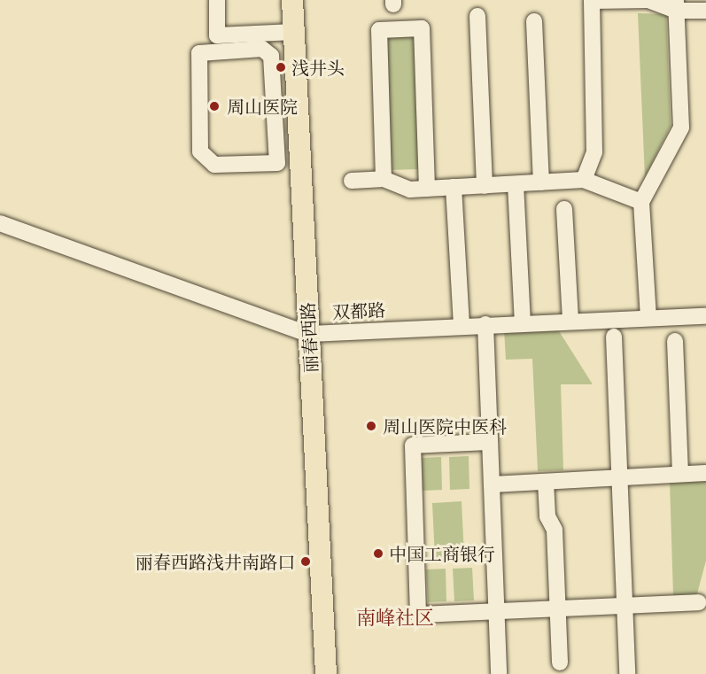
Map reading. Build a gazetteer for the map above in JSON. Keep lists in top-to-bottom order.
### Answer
{
  "streets": {
    "main road": ["丽春西路"],
    "street": ["双都路"]
  },
  "crossings": [
    ["双都路", "丽春西路"]
  ],
  "districts": ["南峰社区"],
  "places": [
    "浅井头",
    "周山医院",
    "周山医院中医科",
    "中国工商银行",
    "丽春西路浅井南路口"
  ]
}
